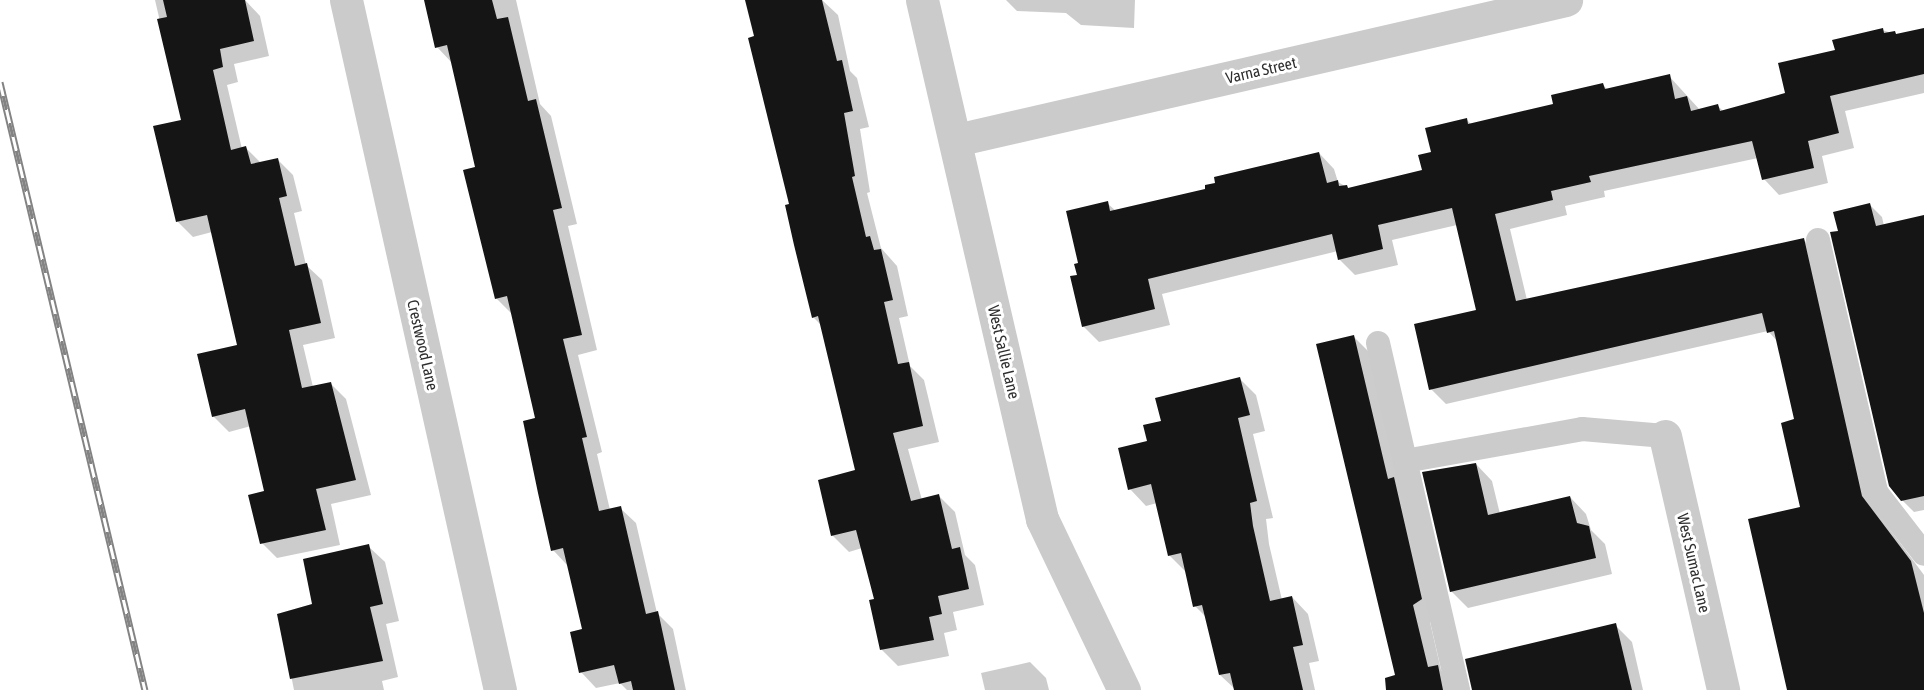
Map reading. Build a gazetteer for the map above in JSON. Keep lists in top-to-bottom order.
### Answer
{
  "streets": {
    "street": [
      "Varna Street",
      "Crestwood Lane",
      "West Sallie Lane",
      "West Sumac Lane"
    ]
  },
  "crossings": [
    ["Varna Street", "West Sallie Lane"]
  ]
}
